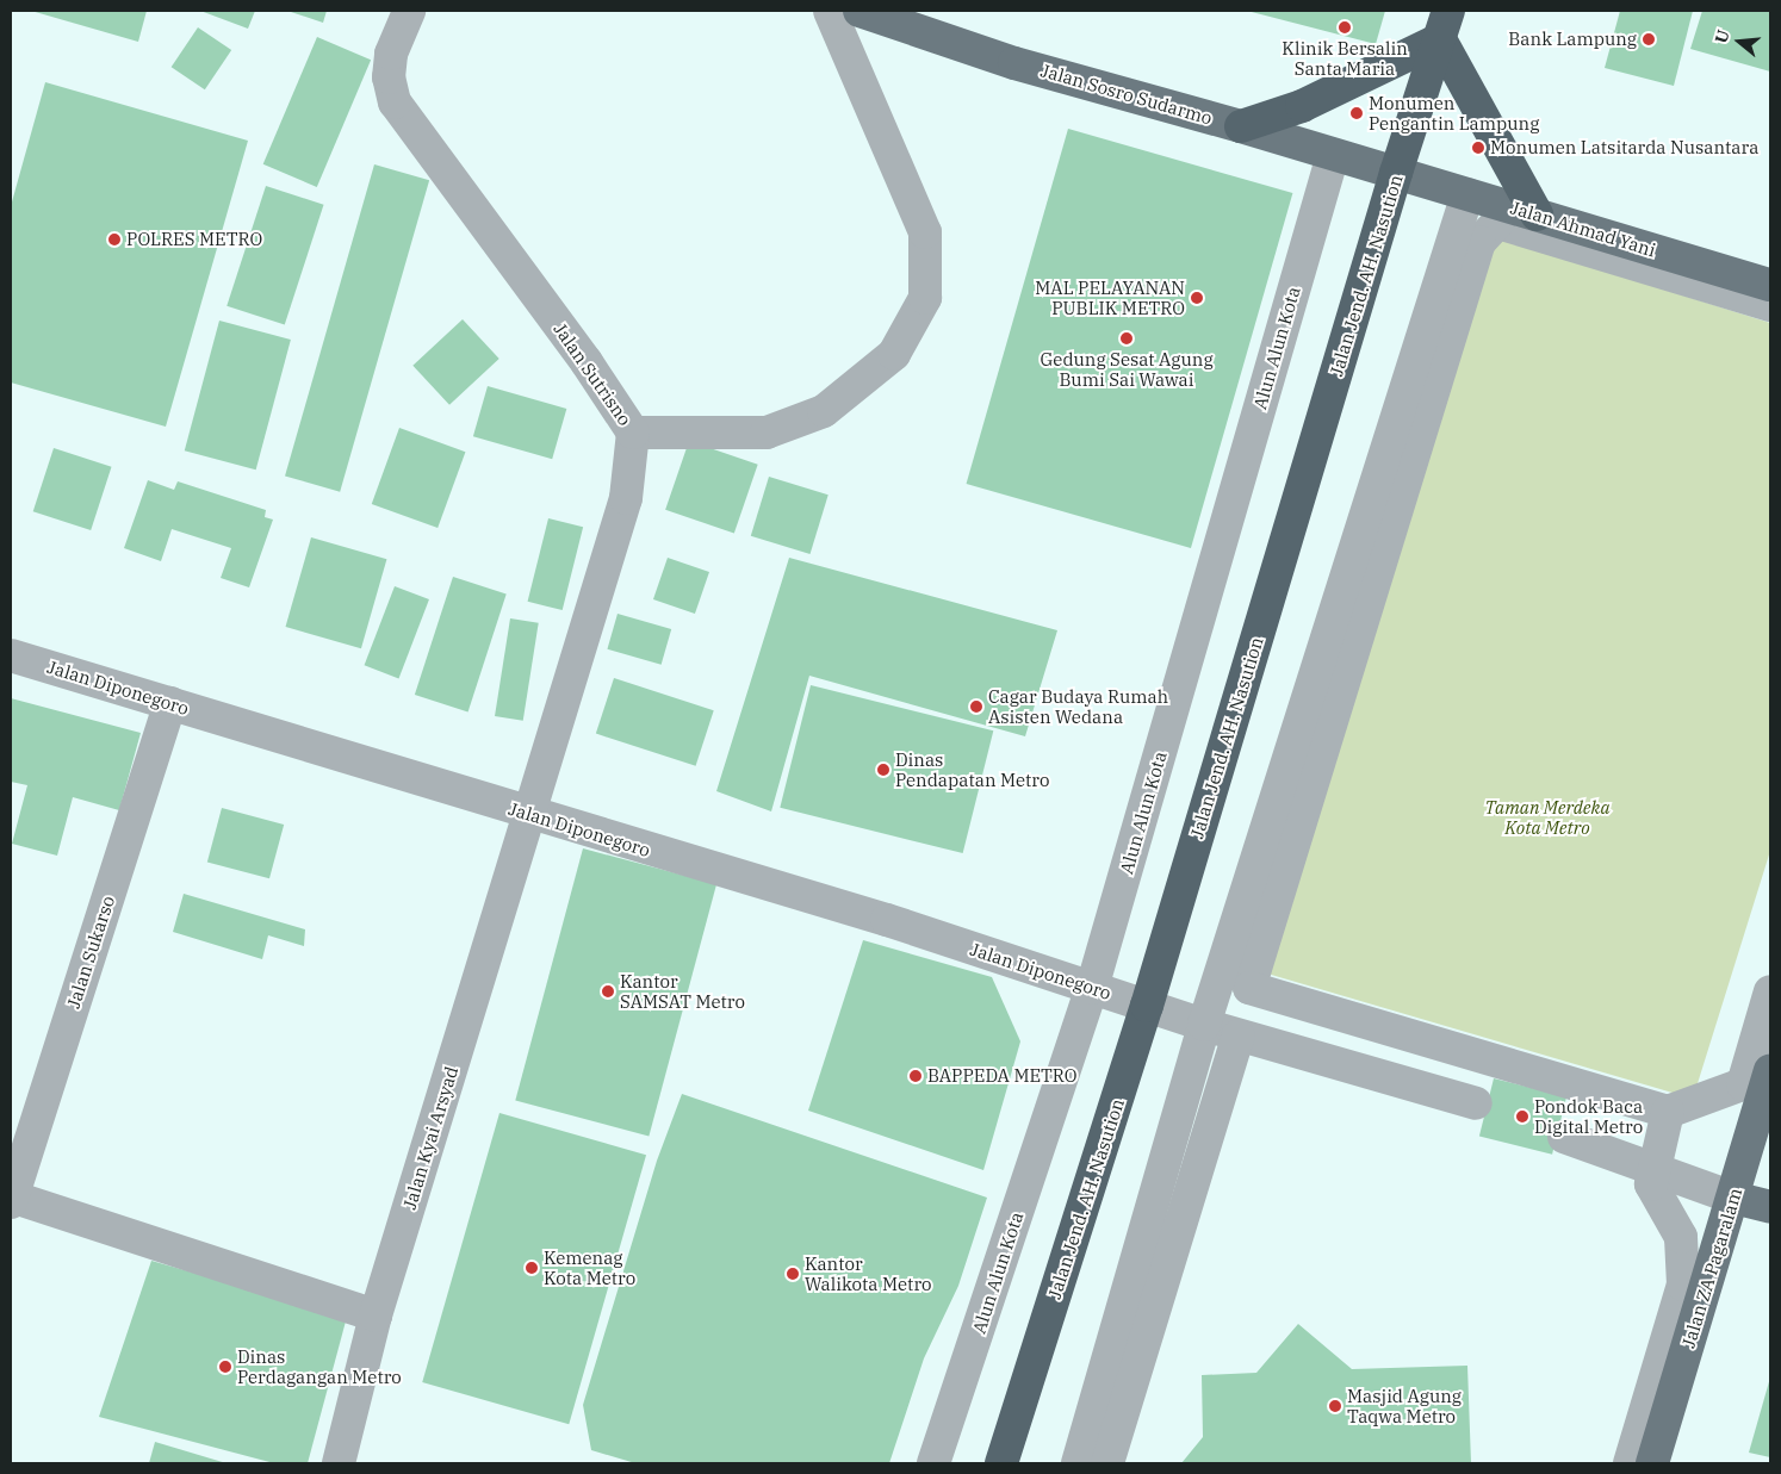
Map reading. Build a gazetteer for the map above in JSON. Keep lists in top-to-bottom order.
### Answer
{
  "streets": {
    "highway": ["Jalan Jend. AH. Nasution"],
    "main road": ["Jalan Sosro Sudarmo", "Jalan Ahmad Yani", "Jalan ZA Pagaralam"],
    "street": [
      "Alun Alun Kota",
      "Jalan Sutrisno",
      "Jalan Diponegoro",
      "Jalan Sukarso",
      "Jalan Kyai Arsyad"
    ]
  },
  "crossings": [
    ["Jalan Sosro Sudarmo", "Jalan Ahmad Yani"],
    ["Jalan Sosro Sudarmo", "Jalan Jend. AH. Nasution"],
    ["Jalan Sosro Sudarmo", "Alun Alun Kota"],
    ["Jalan Ahmad Yani", "Jalan Jend. AH. Nasution"],
    ["Jalan Jend. AH. Nasution", "Jalan Diponegoro"],
    ["Alun Alun Kota", "Jalan Diponegoro"],
    ["Jalan Sutrisno", "Jalan Diponegoro"],
    ["Jalan Sutrisno", "Jalan Kyai Arsyad"],
    ["Jalan Diponegoro", "Jalan Sukarso"],
    ["Jalan Diponegoro", "Jalan Kyai Arsyad"]
  ],
  "parks": ["Taman Merdeka Kota Metro"],
  "places": [
    "Klinik Bersalin Santa Maria",
    "Bank Lampung",
    "Monumen Pengantin Lampung",
    "Monumen Latsitarda Nusantara",
    "POLRES METRO",
    "MAL PELAYANAN PUBLIK METRO",
    "Gedung Sesat Agung Bumi Sai Wawai",
    "Cagar Budaya Rumah Asisten Wedana",
    "Dinas Pendapatan Metro",
    "Kantor SAMSAT Metro",
    "BAPPEDA METRO",
    "Pondok Baca Digital Metro",
    "Kemenag Kota Metro",
    "Kantor Walikota Metro",
    "Dinas Perdagangan Metro",
    "Masjid Agung Taqwa Metro"
  ],
  "north": "left"
}
